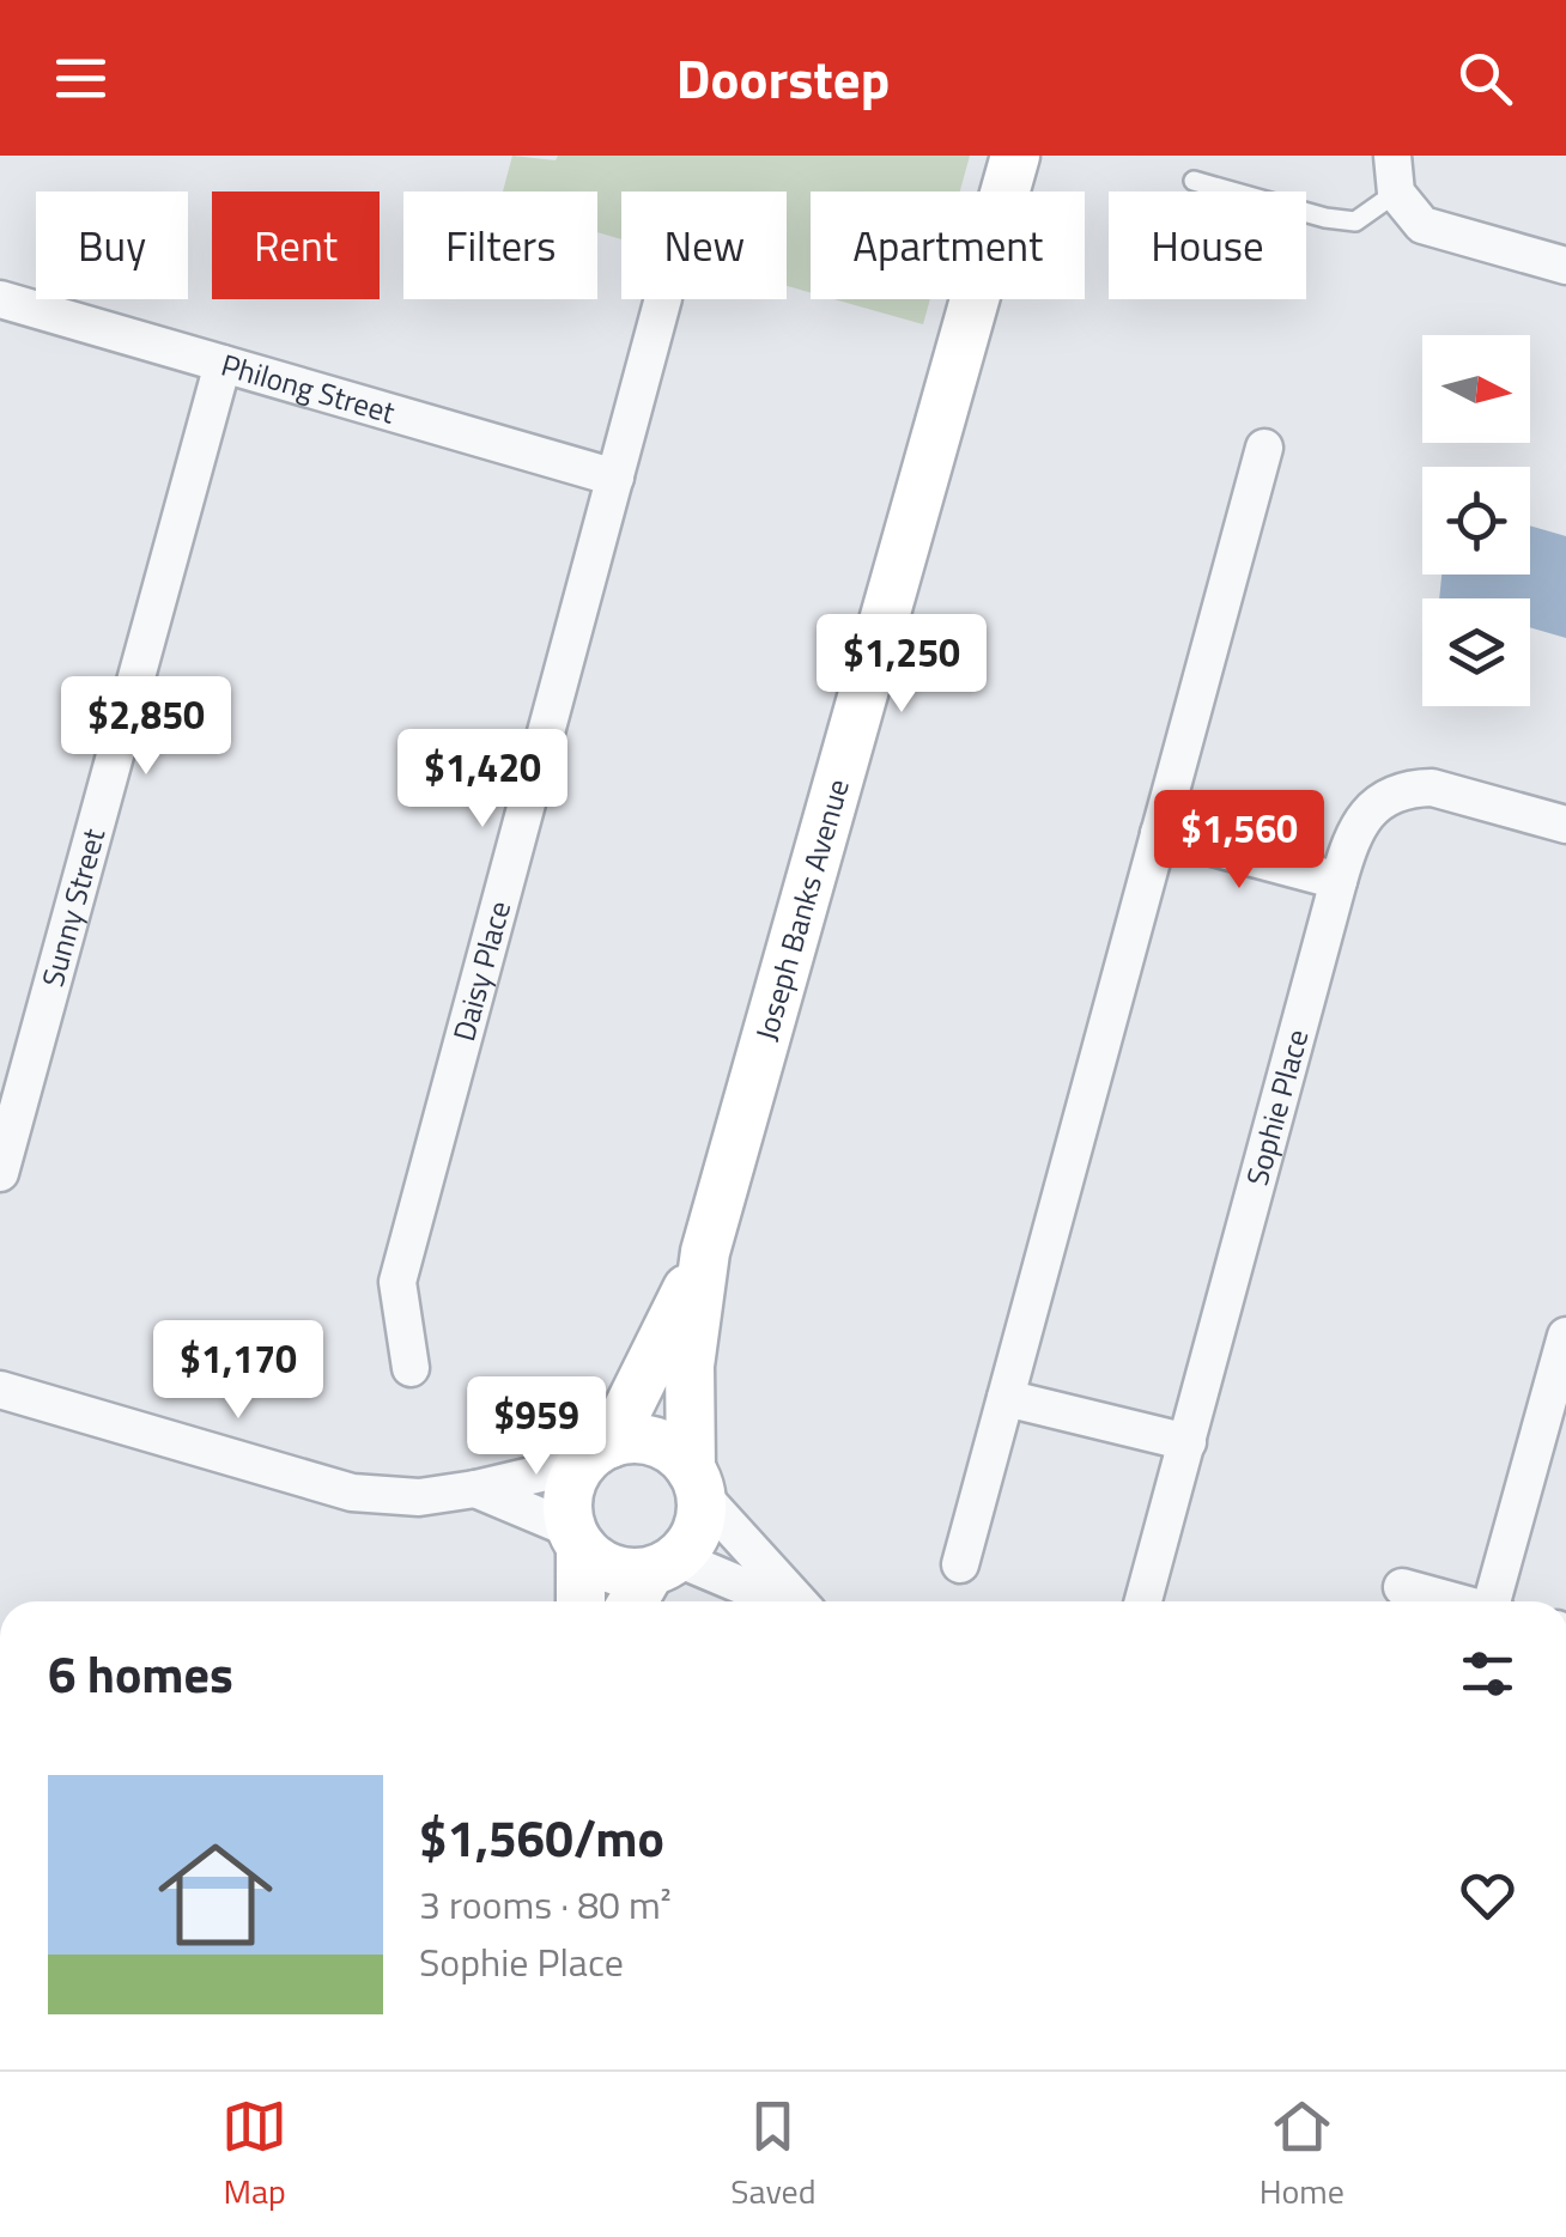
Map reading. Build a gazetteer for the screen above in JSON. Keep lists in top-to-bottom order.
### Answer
{
  "streets": {
    "street": [
      "Philong Street",
      "Sunny Street",
      "Joseph Banks Avenue",
      "Daisy Place",
      "Sophie Place"
    ]
  },
  "crossings": [
    ["Philong Street", "Sunny Street"],
    ["Philong Street", "Daisy Place"]
  ],
  "north": "right",
  "page": {
    "header": "Doorstep",
    "chip": [
      "Buy",
      "Rent",
      "Filters",
      "New",
      "Apartment",
      "House"
    ],
    "price": [
      "$1,250",
      "$2,850",
      "$1,420",
      "$1,560",
      "$1,170",
      "$959"
    ],
    "heading": "6 homes",
    "list": [
      {
        "name": "$1,560/mo",
        "note": "3 rooms · 80 m² · Sophie Place"
      }
    ],
    "tabs": ["Map", "Saved", "Home"]
  }
}
